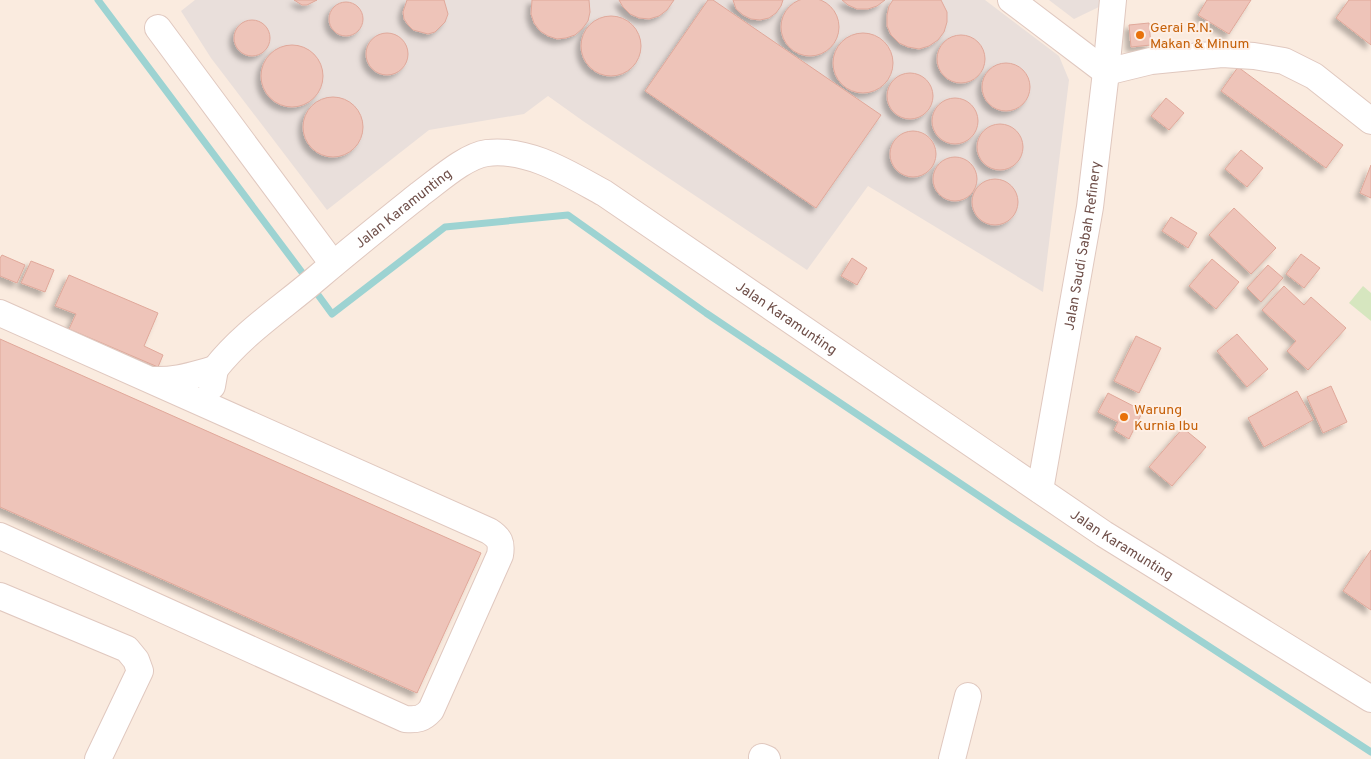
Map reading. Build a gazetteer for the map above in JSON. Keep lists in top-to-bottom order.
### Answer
{
  "streets": {
    "street": ["Jalan Karamunting", "Jalan Saudi Sabah Refinery"]
  },
  "crossings": [
    ["Jalan Karamunting", "Jalan Saudi Sabah Refinery"]
  ],
  "places": ["Gerai R.N. Makan & Minum", "Warung Kurnia Ibu"]
}
